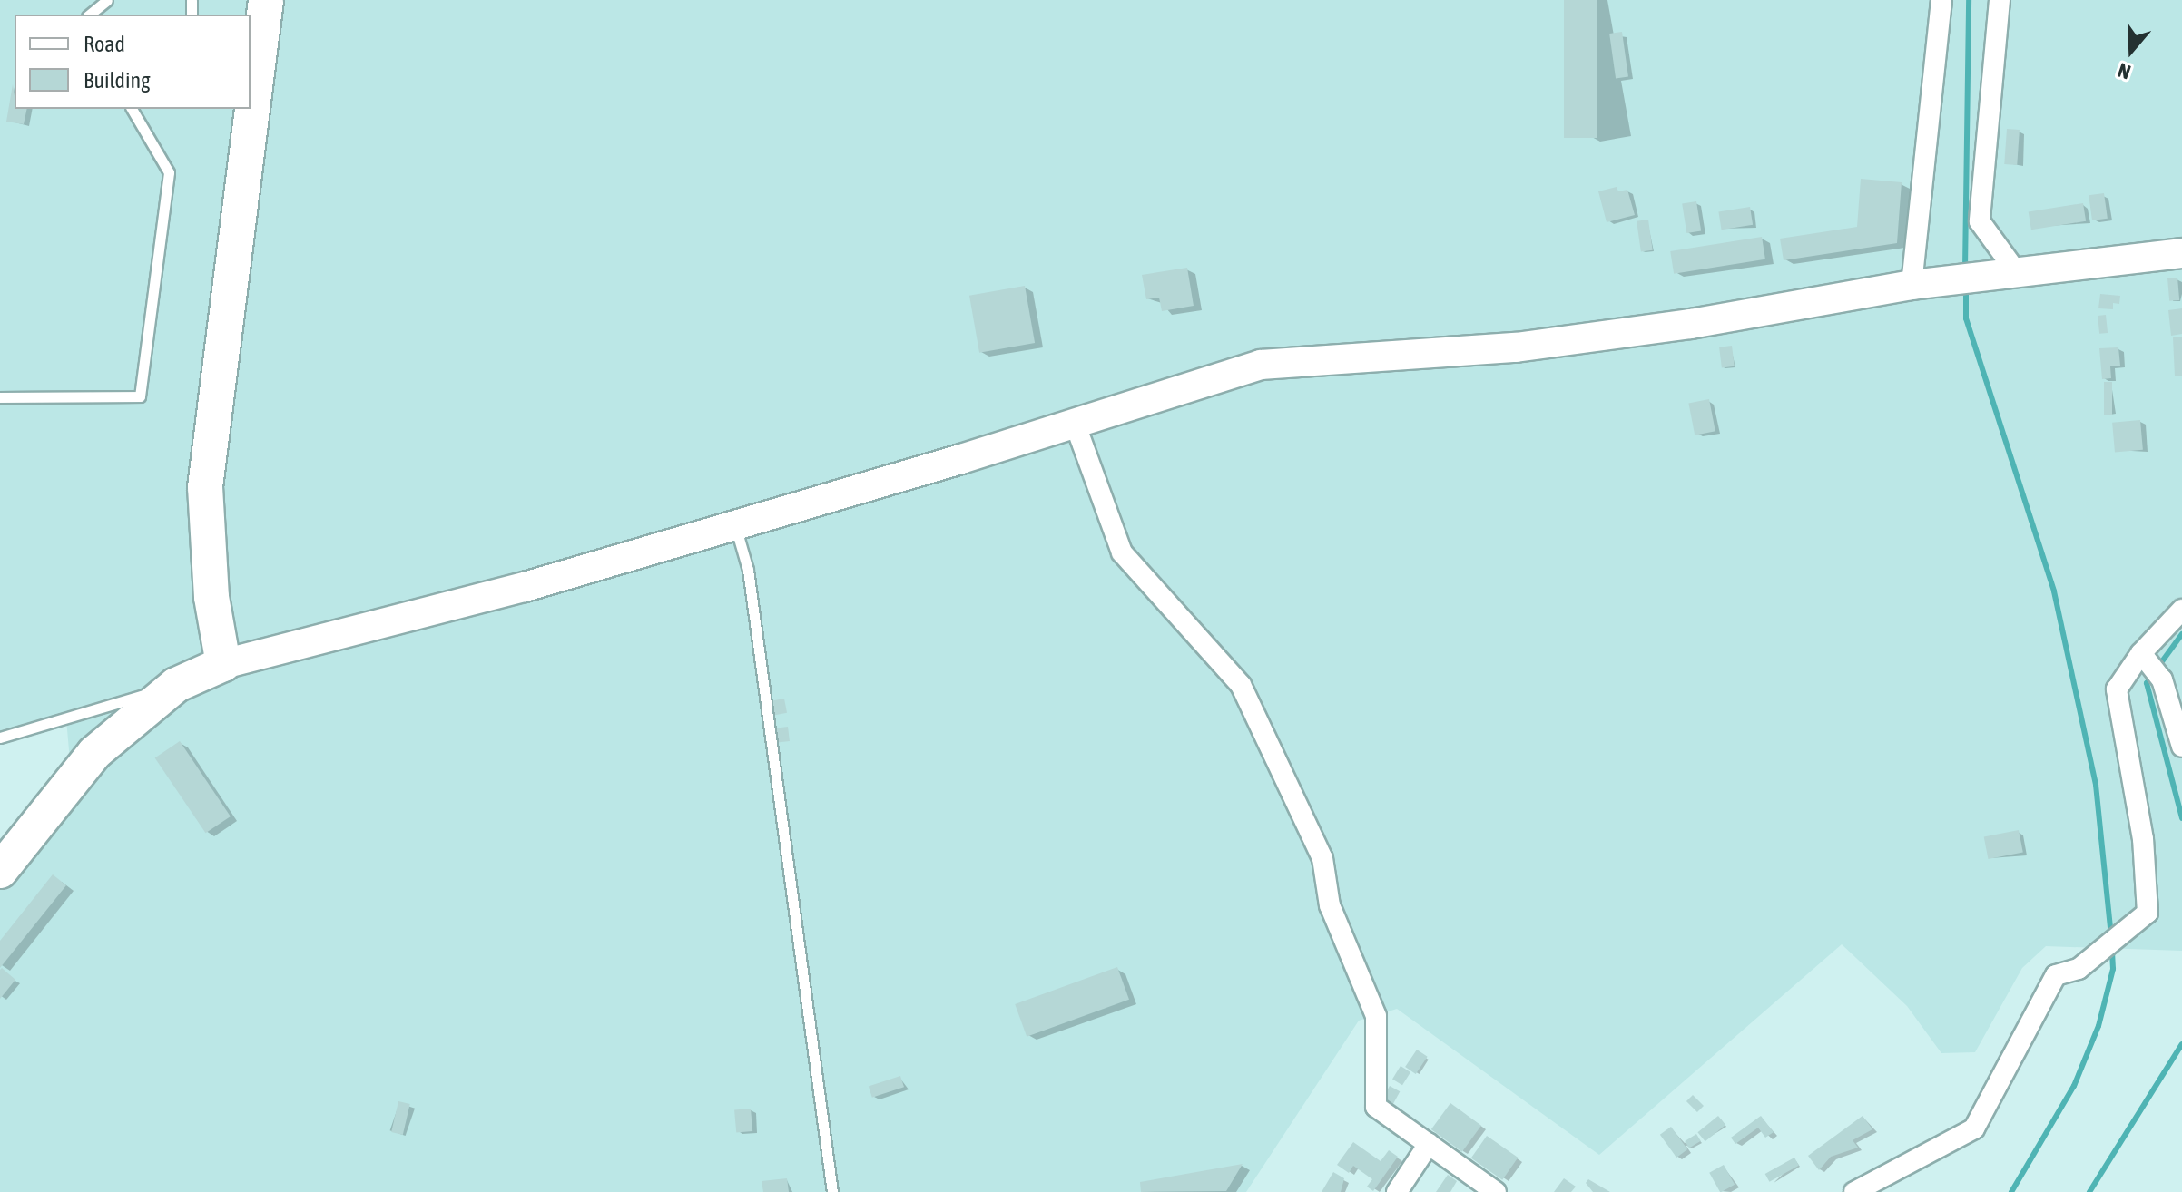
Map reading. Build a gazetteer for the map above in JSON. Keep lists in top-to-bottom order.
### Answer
{
  "legend": ["Road", "Building"],
  "north": "bottom"
}
